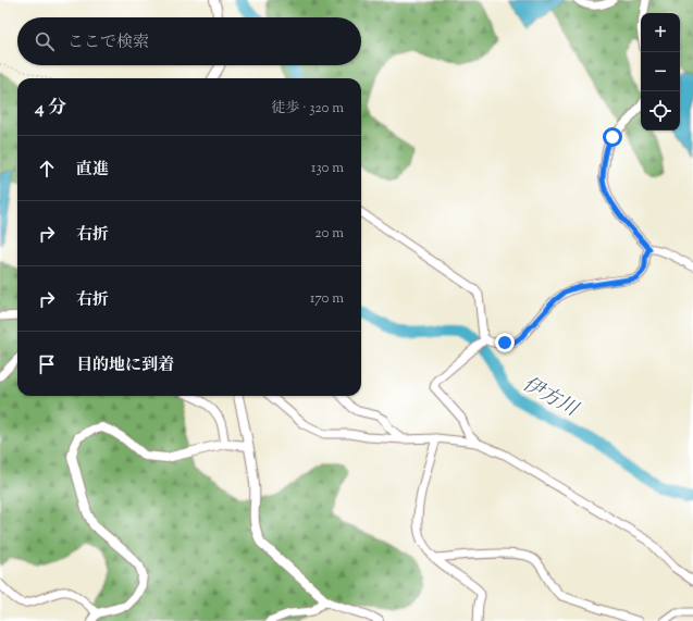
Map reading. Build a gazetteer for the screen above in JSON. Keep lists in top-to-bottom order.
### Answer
{
  "water": ["伊方川"],
  "page": {
    "map_buttons": ["+", "−"],
    "search": "ここで検索",
    "heading": ["4 分", "徒歩 · 320 m"],
    "list": [
      ["直進", "130 m"],
      ["右折", "20 m"],
      ["右折", "170 m"],
      "目的地に到着"
    ]
  }
}
